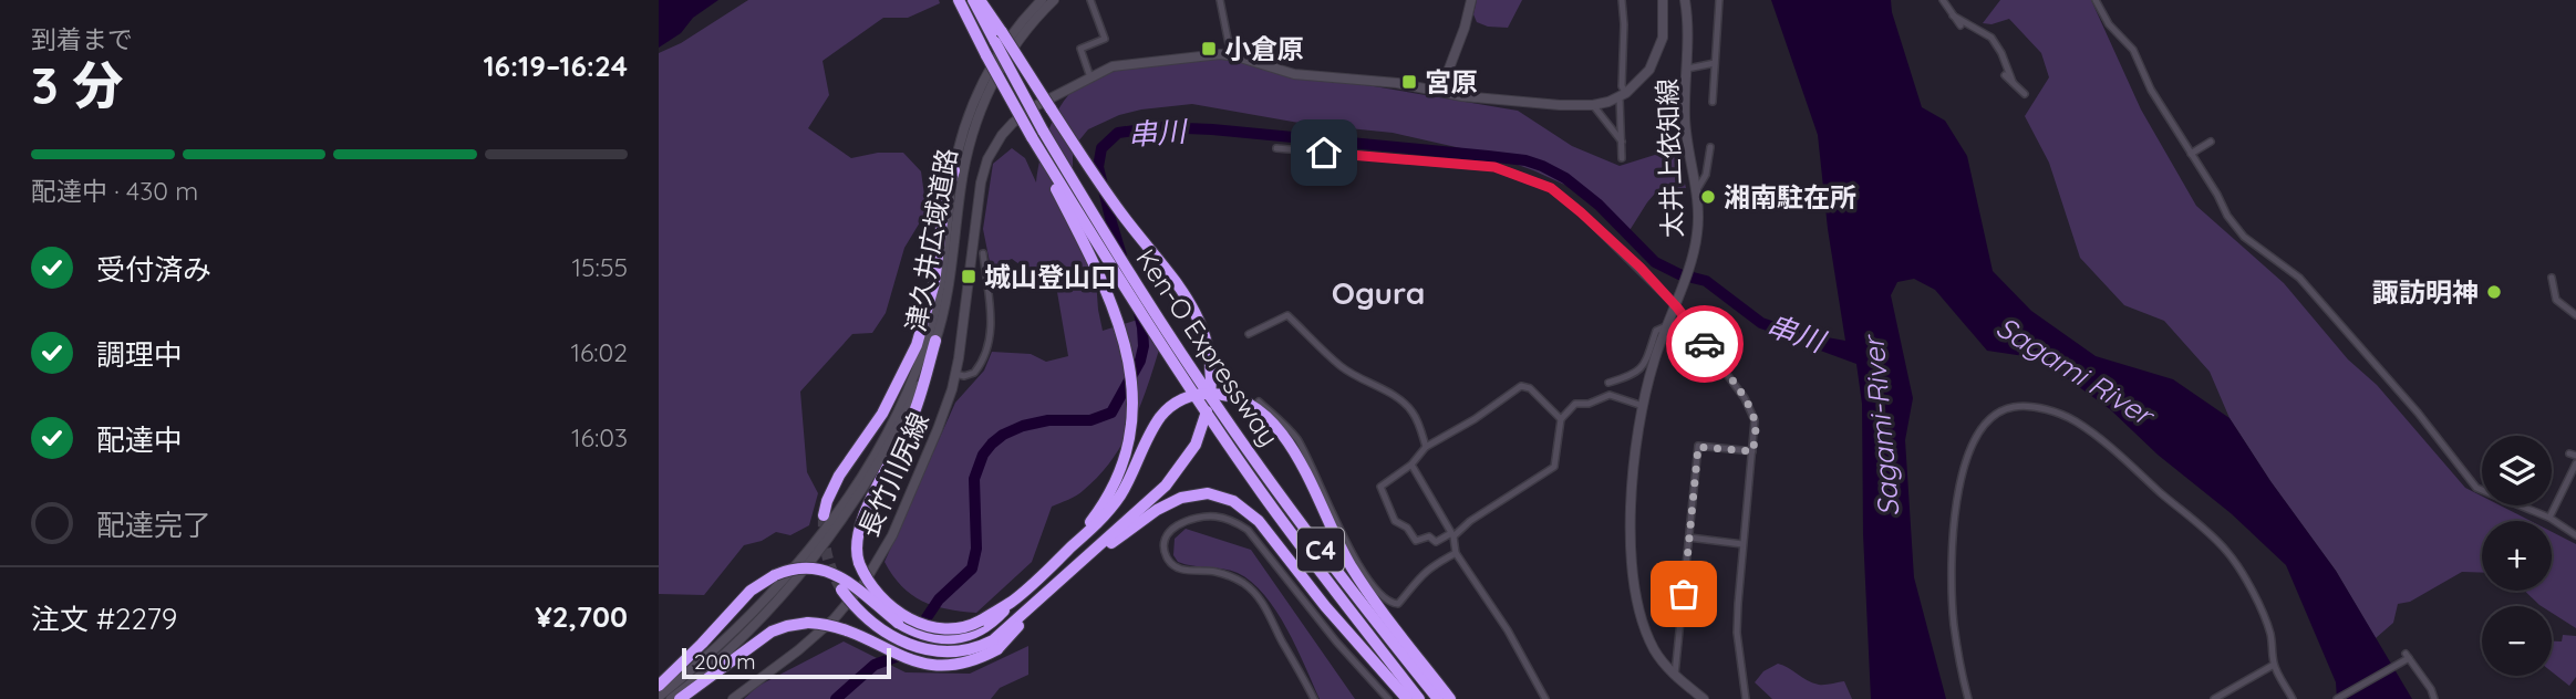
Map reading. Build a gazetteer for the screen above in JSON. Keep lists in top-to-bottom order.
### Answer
{
  "streets": {
    "highway": ["Ken-O Expressway", "C4"],
    "main road": ["太井上依知線", "津久井広域道路", "長竹川尻線"]
  },
  "districts": ["Ogura"],
  "water": ["串川", "Sagami River", "Sagami-River"],
  "places": {
    "transit": ["小倉原", "宮原", "城山登山口"],
    "other": ["湘南駐在所", "諏訪明神"]
  },
  "scale_bar": "200 m",
  "page": {
    "heading": ["3 分", "到着まで", "16:19–16:24"],
    "panel": ["注文 #2279", "¥2,700"],
    "bar": "配達中 · 430 m",
    "list": [
      ["受付済み", "15:55"],
      ["調理中", "16:02"],
      ["配達中", "16:03"],
      "配達完了"
    ],
    "map_buttons": ["+", "−"],
    "scale": "200 m"
  }
}
